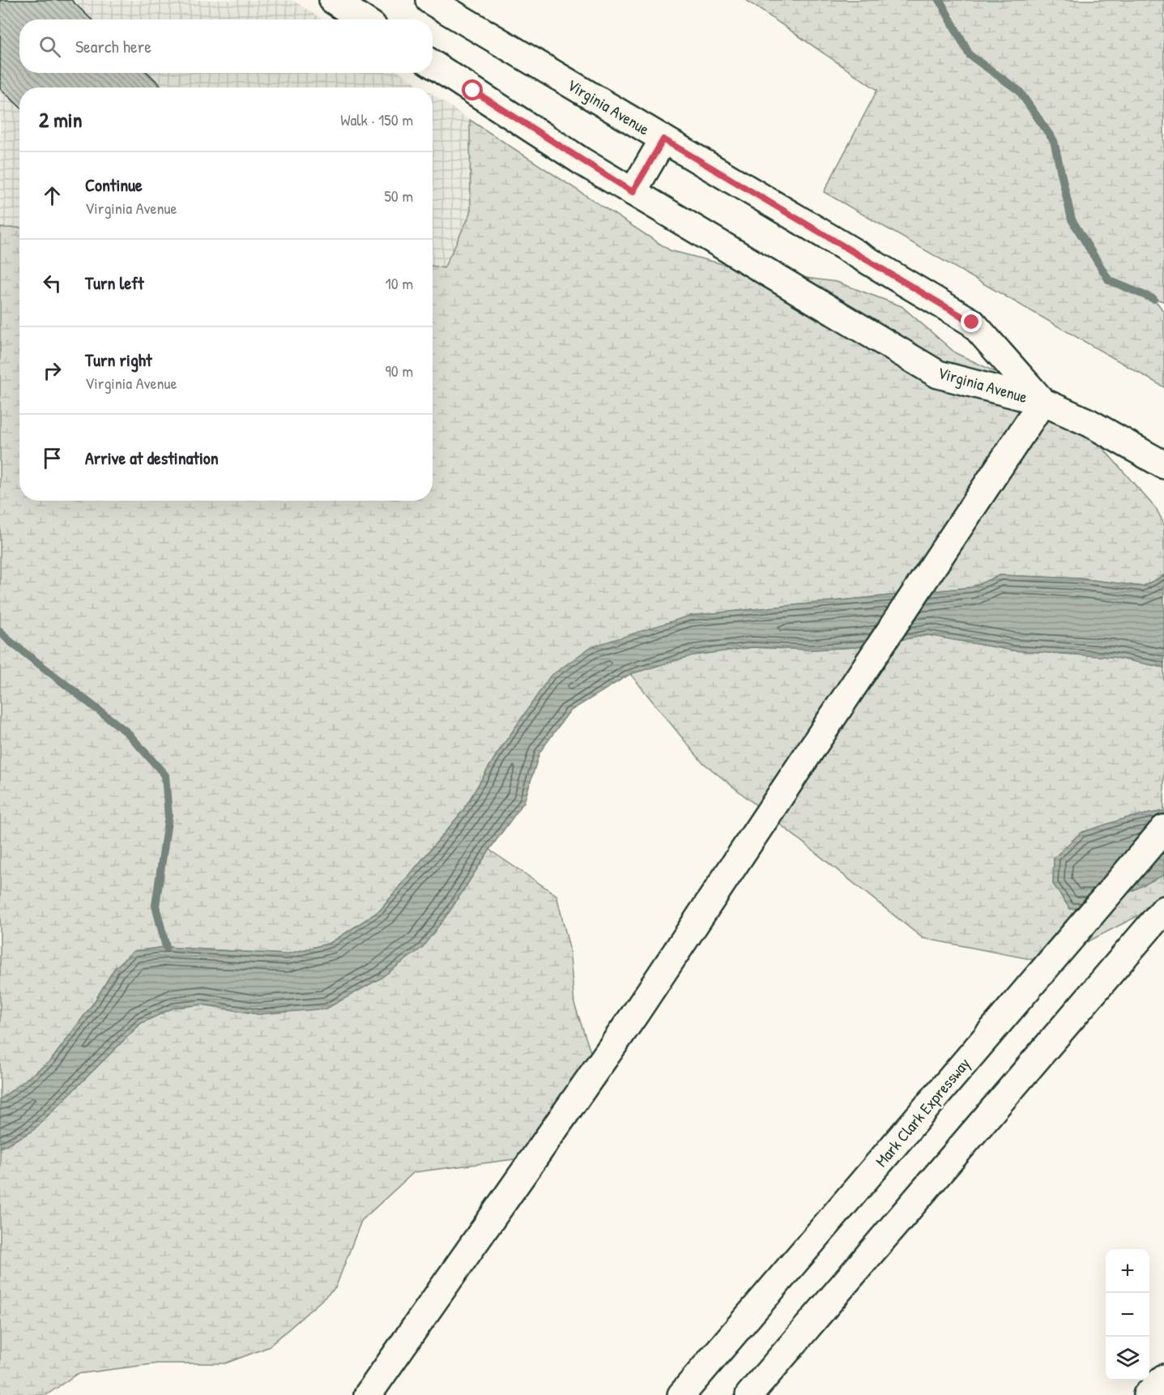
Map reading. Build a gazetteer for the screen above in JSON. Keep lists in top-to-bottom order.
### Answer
{
  "streets": {
    "main road": ["Virginia Avenue", "Mark Clark Expressway"]
  },
  "page": {
    "search": "Search here",
    "heading": ["2 min", "Walk · 150 m"],
    "list": [
      ["Continue", "Virginia Avenue", "50 m"],
      ["Turn left", "10 m"],
      ["Turn right", "Virginia Avenue", "90 m"],
      "Arrive at destination"
    ],
    "map_buttons": ["+", "−"]
  }
}
